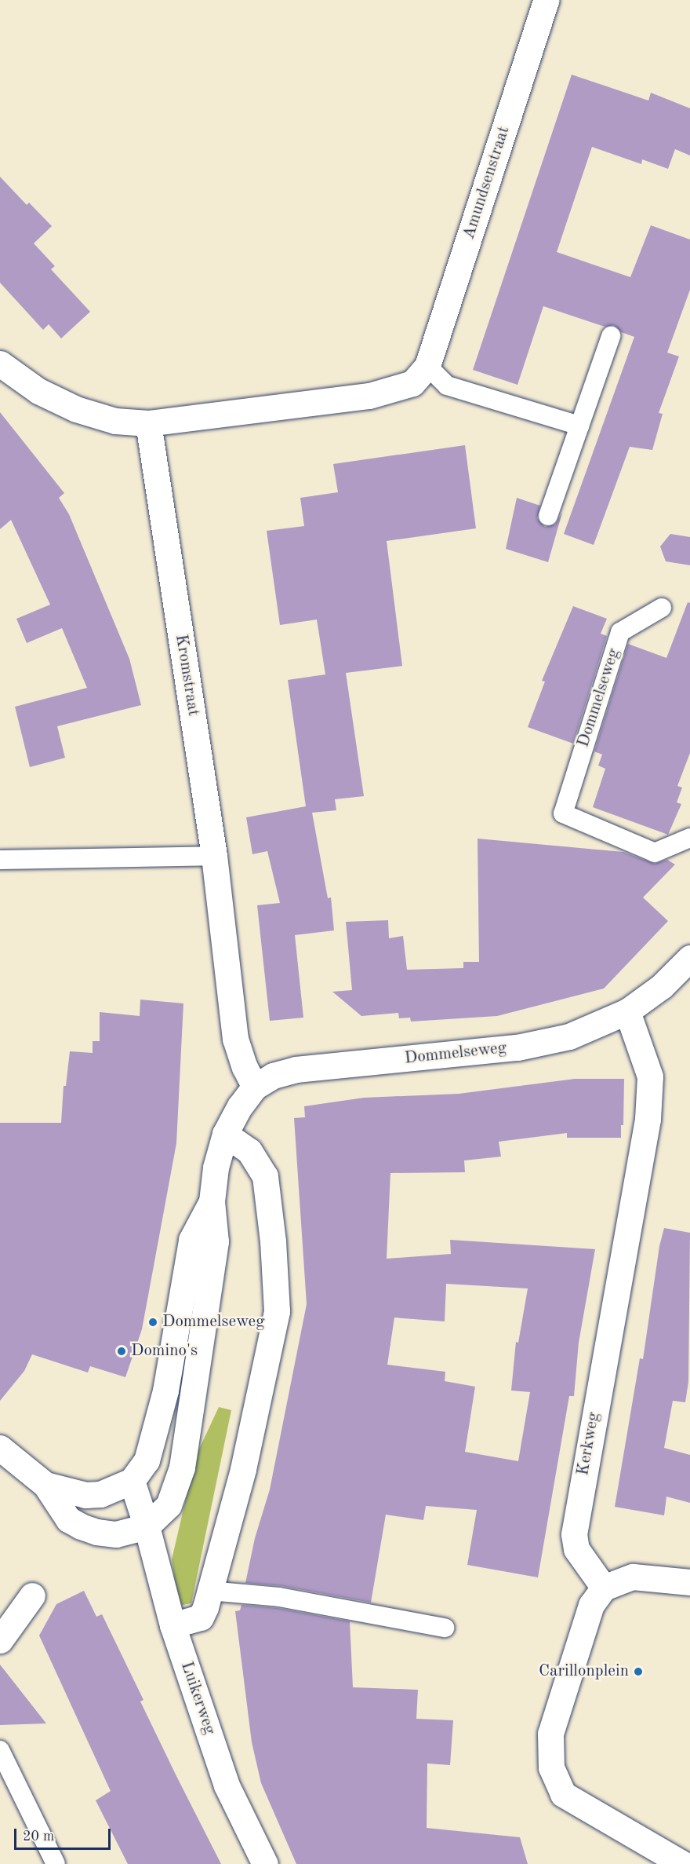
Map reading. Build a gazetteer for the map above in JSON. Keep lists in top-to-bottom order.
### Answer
{
  "streets": {
    "street": [
      "Amundsenstraat",
      "Kromstraat",
      "Dommelseweg",
      "Kerkweg",
      "Luikerweg"
    ]
  },
  "crossings": [
    ["Amundsenstraat", "Kromstraat"],
    ["Kromstraat", "Dommelseweg"],
    ["Dommelseweg", "Kerkweg"],
    ["Dommelseweg", "Luikerweg"]
  ],
  "places": ["Dommelseweg", "Domino's", "Carillonplein"],
  "scale_bar": "20 m"
}
